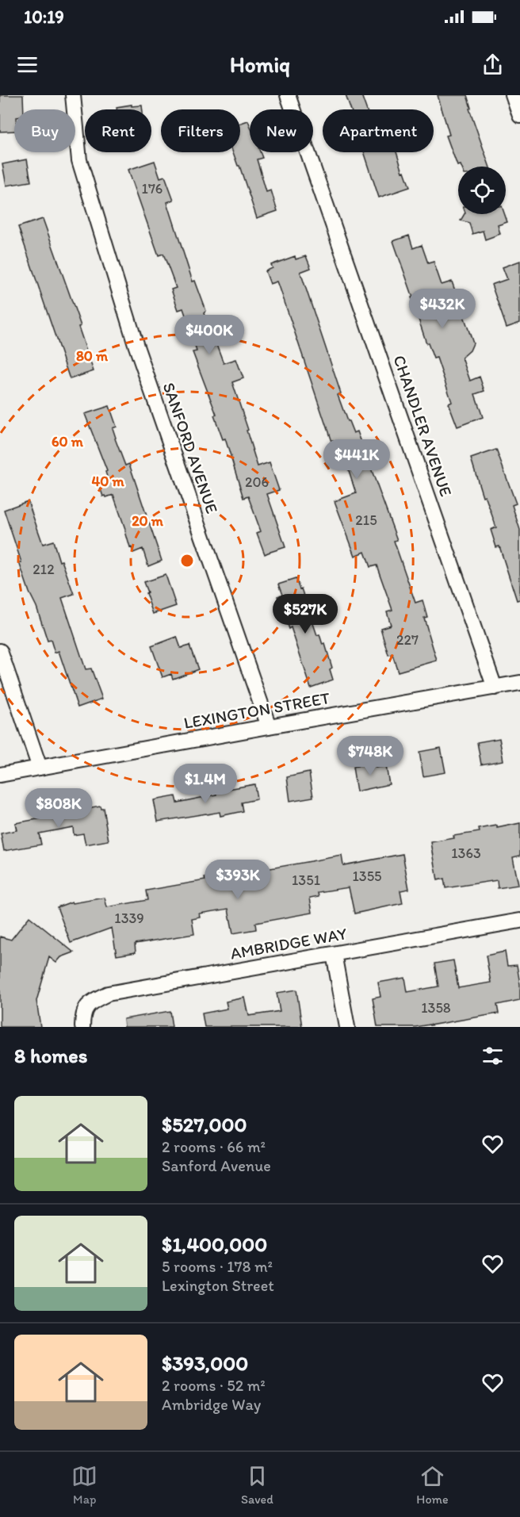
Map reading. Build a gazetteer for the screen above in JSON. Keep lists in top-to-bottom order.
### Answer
{
  "streets": {
    "street": [
      "CHANDLER AVENUE",
      "SANFORD AVENUE",
      "LEXINGTON STREET",
      "AMBRIDGE WAY"
    ]
  },
  "crossings": [
    ["CHANDLER AVENUE", "LEXINGTON STREET"],
    ["SANFORD AVENUE", "LEXINGTON STREET"]
  ],
  "house_numbers": [
    "176",
    "206",
    "215",
    "212",
    "227",
    "1363",
    "1355",
    "1351",
    "1339",
    "1358"
  ],
  "page": {
    "status": "10:19",
    "header": "Homiq",
    "chip": [
      "Buy",
      "Rent",
      "Filters",
      "New",
      "Apartment"
    ],
    "price": [
      "$432K",
      "$400K",
      "$441K",
      "$527K",
      "$748K",
      "$1.4M",
      "$808K",
      "$393K"
    ],
    "heading": "8 homes",
    "list": [
      {
        "name": "$527,000",
        "note": "2 rooms · 66 m² · Sanford Avenue"
      },
      {
        "name": "$1,400,000",
        "note": "5 rooms · 178 m² · Lexington Street"
      },
      {
        "name": "$393,000",
        "note": "2 rooms · 52 m² · Ambridge Way"
      }
    ],
    "tabs": ["Map", "Saved", "Home"]
  },
  "rings": [
    "80 m",
    "60 m",
    "40 m",
    "20 m"
  ]
}
